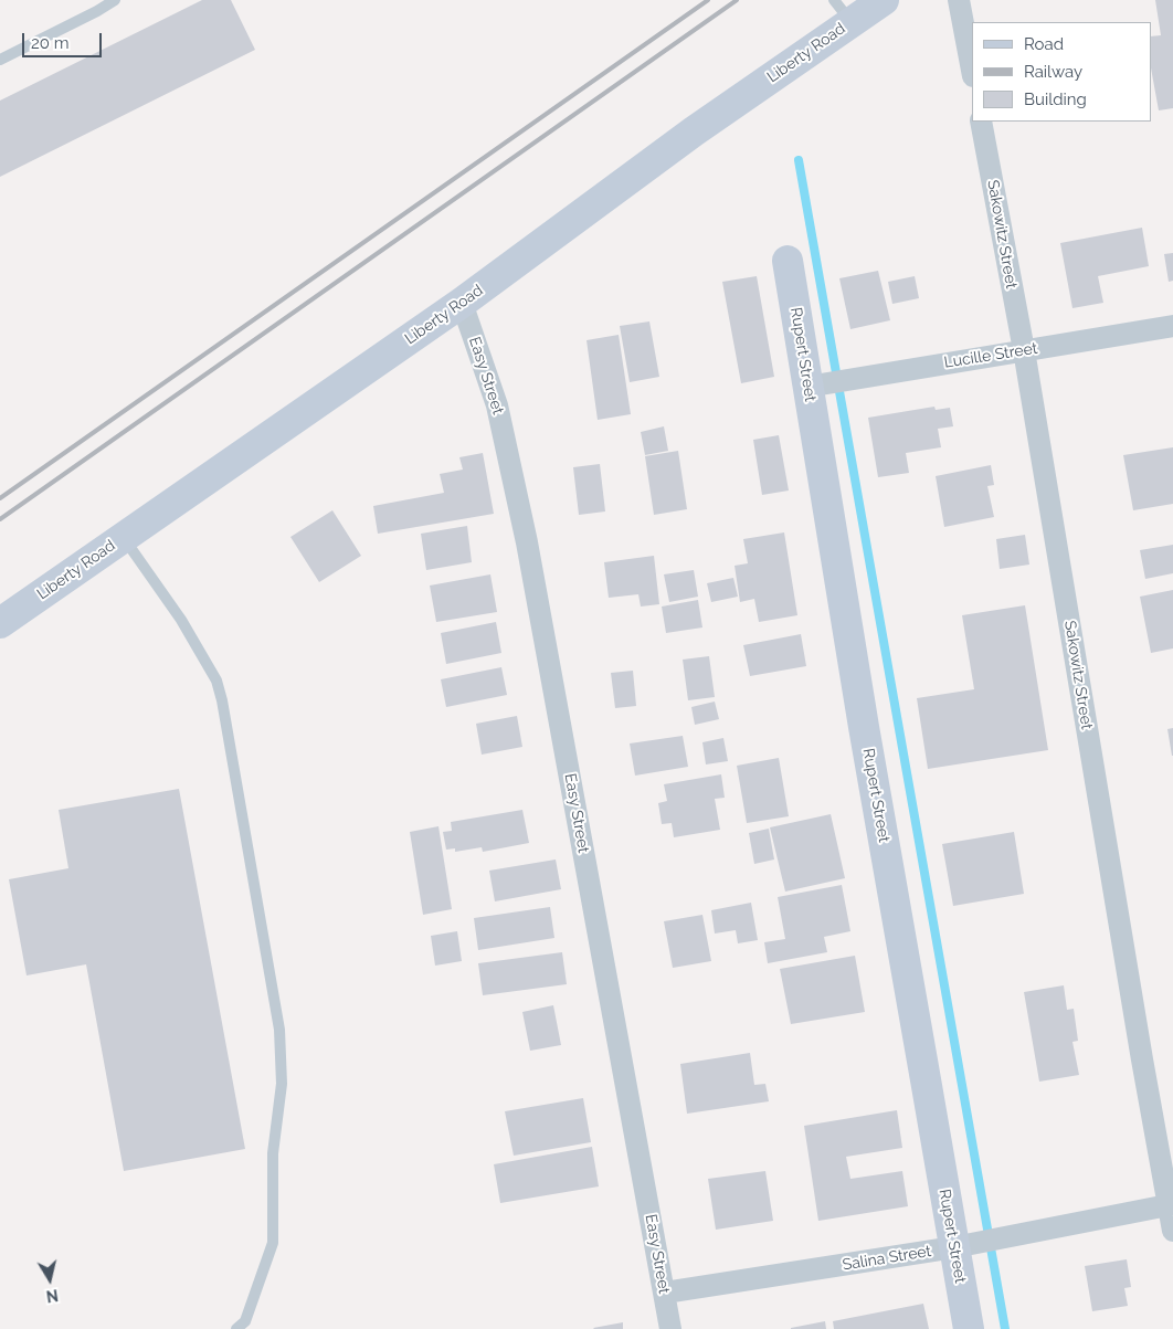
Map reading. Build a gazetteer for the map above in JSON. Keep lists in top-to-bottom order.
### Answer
{
  "streets": {
    "main road": ["Liberty Road", "Rupert Street"],
    "street": [
      "Sakowitz Street",
      "Lucille Street",
      "Easy Street",
      "Salina Street"
    ]
  },
  "crossings": [
    ["Liberty Road", "Easy Street"],
    ["Sakowitz Street", "Lucille Street"],
    ["Sakowitz Street", "Salina Street"],
    ["Rupert Street", "Lucille Street"],
    ["Rupert Street", "Salina Street"],
    ["Easy Street", "Salina Street"]
  ],
  "legend": ["Road", "Railway", "Building"],
  "scale_bar": "20 m",
  "north": "bottom"
}
